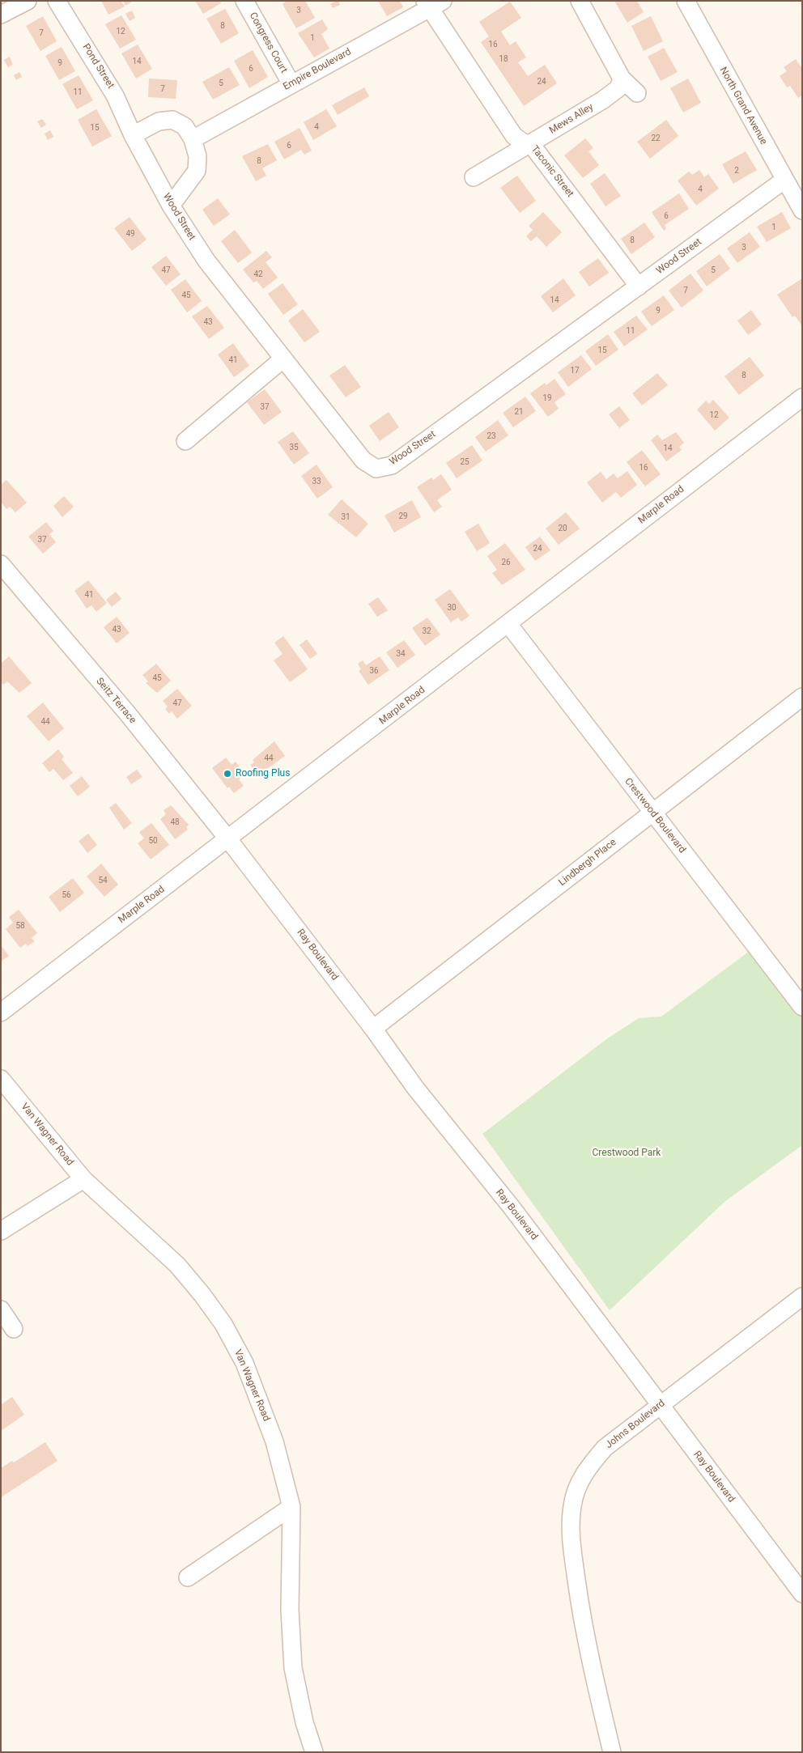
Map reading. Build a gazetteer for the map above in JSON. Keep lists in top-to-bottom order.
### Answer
{
  "streets": {
    "street": [
      "Congress Court",
      "Pond Street",
      "Empire Boulevard",
      "North Grand Avenue",
      "Mews Alley",
      "Taconic Street",
      "Wood Street",
      "Marple Road",
      "Seitz Terrace",
      "Crestwood Boulevard",
      "Lindbergh Place",
      "Ray Boulevard",
      "Van Wagner Road",
      "Johns Boulevard"
    ]
  },
  "crossings": [
    ["Congress Court", "Empire Boulevard"],
    ["Pond Street", "Wood Street"],
    ["Empire Boulevard", "Taconic Street"],
    ["North Grand Avenue", "Wood Street"],
    ["Mews Alley", "Taconic Street"],
    ["Taconic Street", "Wood Street"],
    ["Marple Road", "Seitz Terrace"],
    ["Marple Road", "Crestwood Boulevard"],
    ["Marple Road", "Ray Boulevard"],
    ["Seitz Terrace", "Ray Boulevard"],
    ["Crestwood Boulevard", "Lindbergh Place"],
    ["Lindbergh Place", "Ray Boulevard"],
    ["Ray Boulevard", "Johns Boulevard"]
  ],
  "parks": ["Crestwood Park"],
  "places": ["Roofing Plus"],
  "house_numbers": [
    "3",
    "8",
    "12",
    "7",
    "1",
    "16",
    "18",
    "14",
    "9",
    "6",
    "24",
    "5",
    "7",
    "11",
    "4",
    "15",
    "22",
    "6",
    "8",
    "2",
    "4",
    "6",
    "1",
    "49",
    "8",
    "3",
    "47",
    "5",
    "42",
    "7",
    "45",
    "14",
    "9",
    "43",
    "11",
    "15",
    "41",
    "17",
    "8",
    "19",
    "37",
    "21",
    "12",
    "23",
    "35",
    "14",
    "25",
    "16",
    "33",
    "29",
    "31",
    "20",
    "37",
    "24",
    "26",
    "41",
    "30",
    "43",
    "32",
    "34",
    "36",
    "45",
    "47",
    "44",
    "44",
    "48",
    "50",
    "54",
    "56",
    "58"
  ]
}
